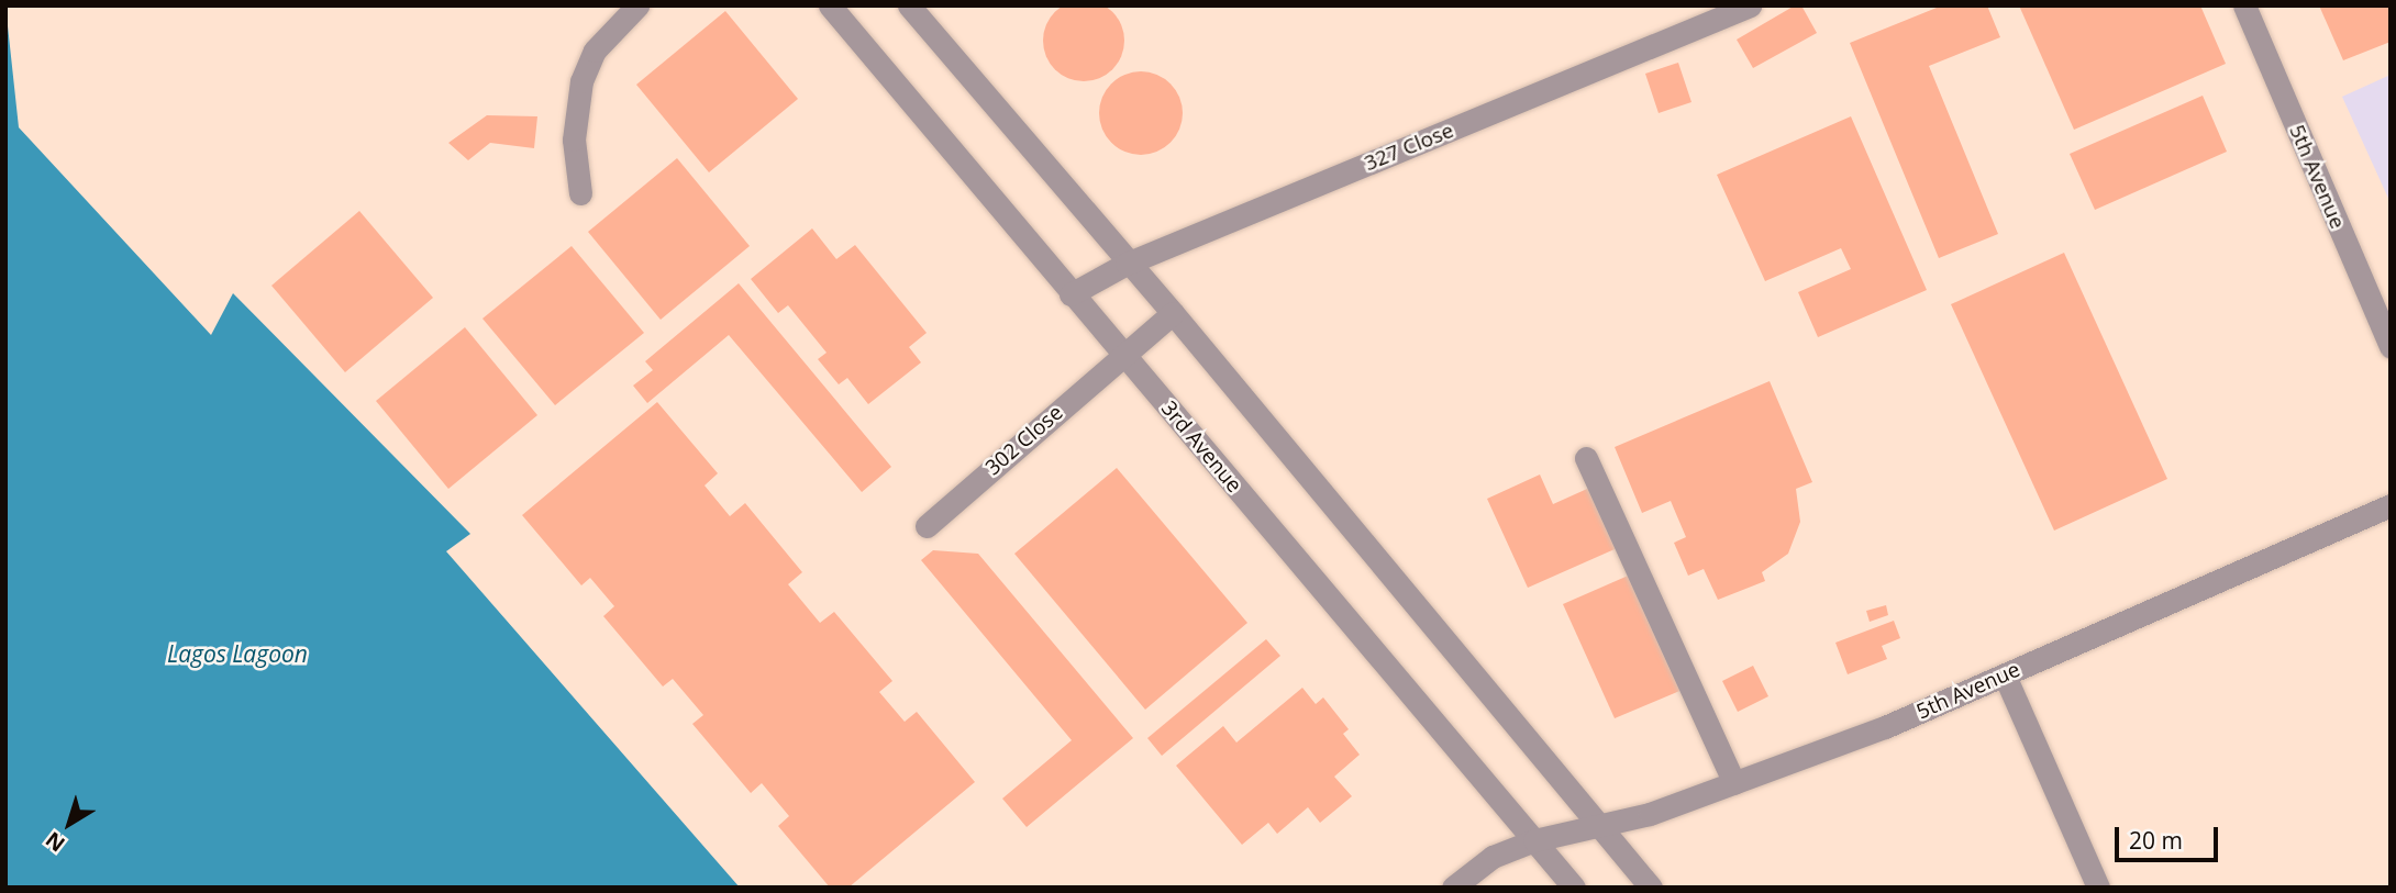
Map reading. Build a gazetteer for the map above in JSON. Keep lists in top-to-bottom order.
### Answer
{
  "streets": {
    "street": [
      "327 Close",
      "5th Avenue",
      "302 Close",
      "3rd Avenue"
    ]
  },
  "crossings": [
    ["327 Close", "3rd Avenue"],
    ["5th Avenue", "3rd Avenue"],
    ["302 Close", "3rd Avenue"]
  ],
  "water": ["Lagos Lagoon"],
  "scale_bar": "20 m",
  "north": "bottom left"
}
